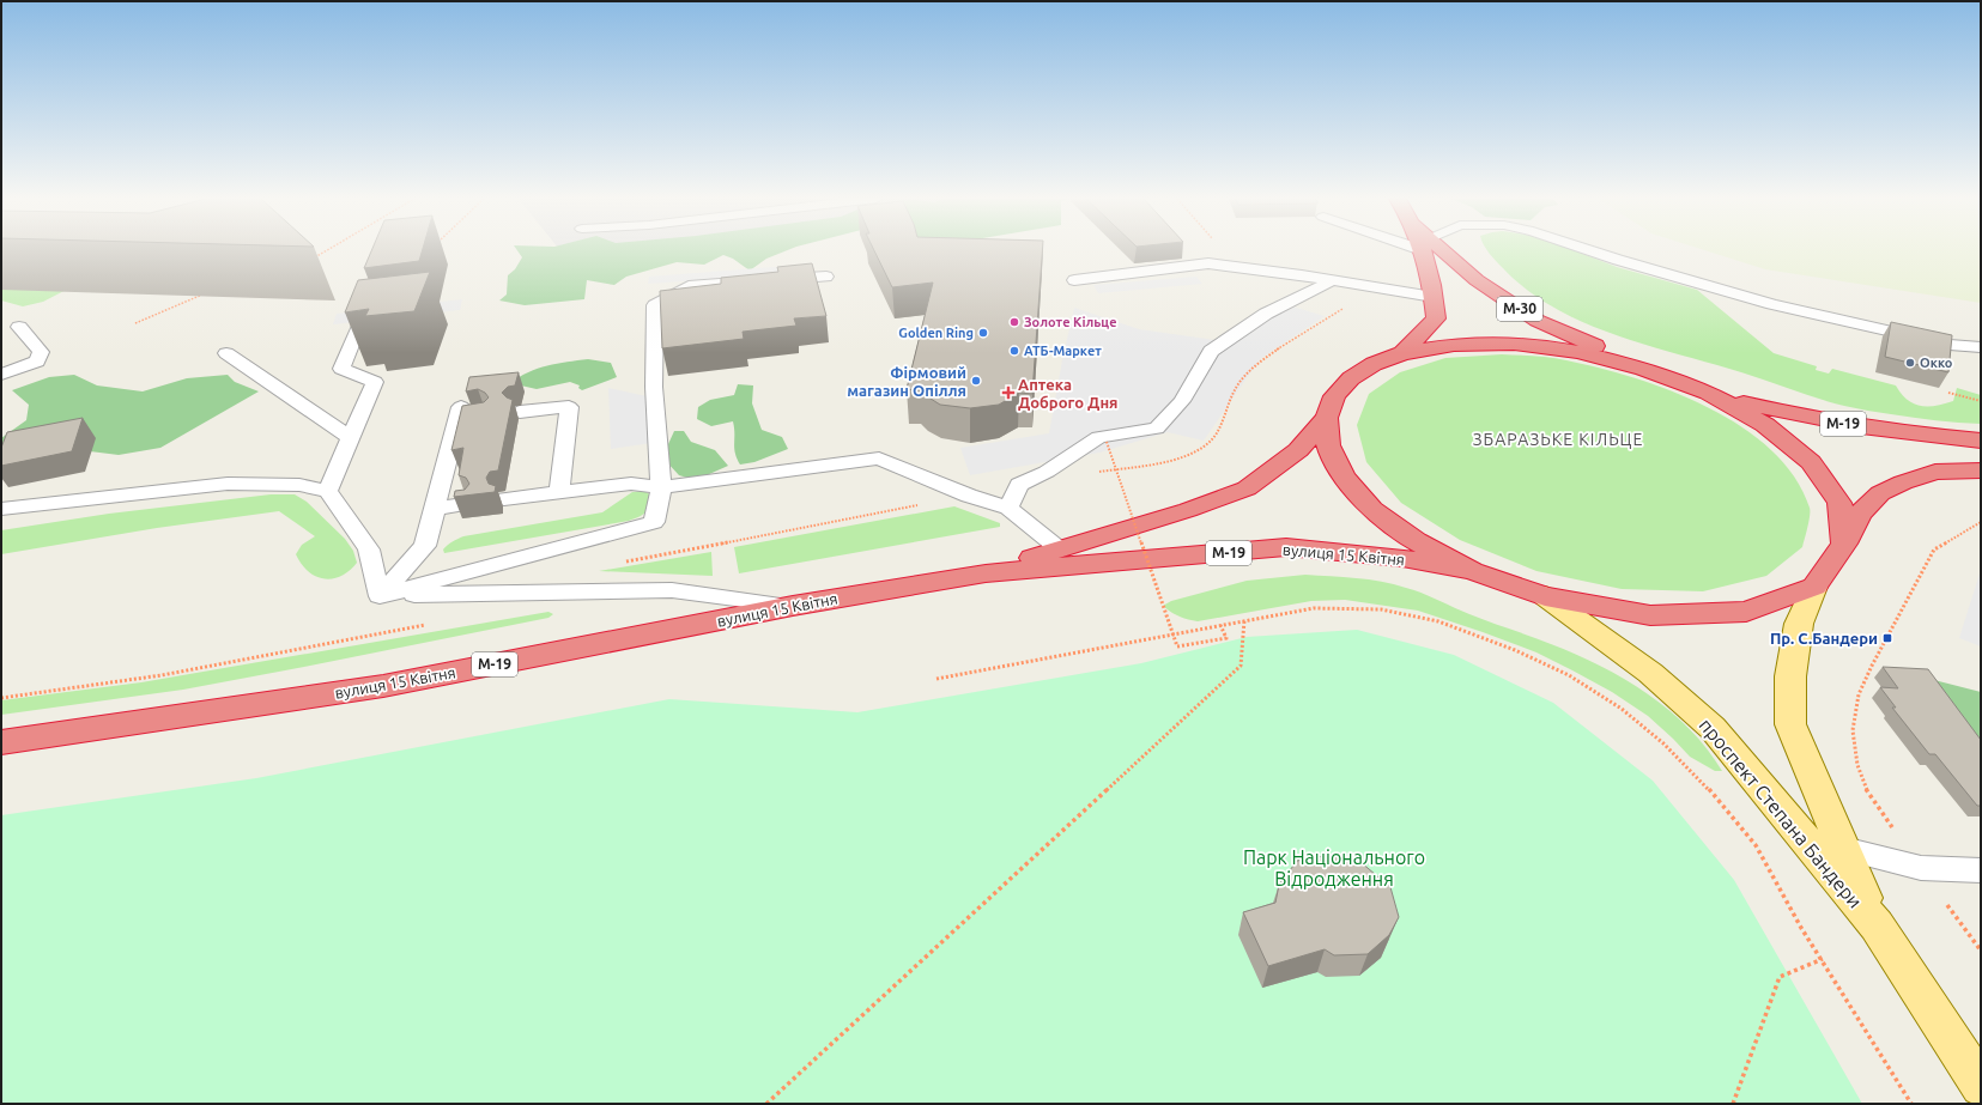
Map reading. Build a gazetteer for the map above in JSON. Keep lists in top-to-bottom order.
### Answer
{
  "streets": {
    "highway": ["М-30", "М-19", "вулиця 15 Квітня"],
    "main road": ["проспект Степана Бандери"]
  },
  "crossings": [
    ["М-30", "М-19"],
    ["М-19", "вулиця 15 Квітня"],
    ["М-19", "проспект Степана Бандери"]
  ],
  "districts": ["ЗБАРАЗЬКЕ КІЛЬЦЕ"],
  "parks": ["Парк Національного Відродження"],
  "places": {
    "other": [
      "Золоте Кільце",
      "Golden Ring",
      "АТБ-Маркет",
      "Окко",
      "Фірмовий магазин Опілля"
    ],
    "health": ["Аптека Доброго Дня"],
    "transit": ["Пр. С.Бандери"]
  }
}
